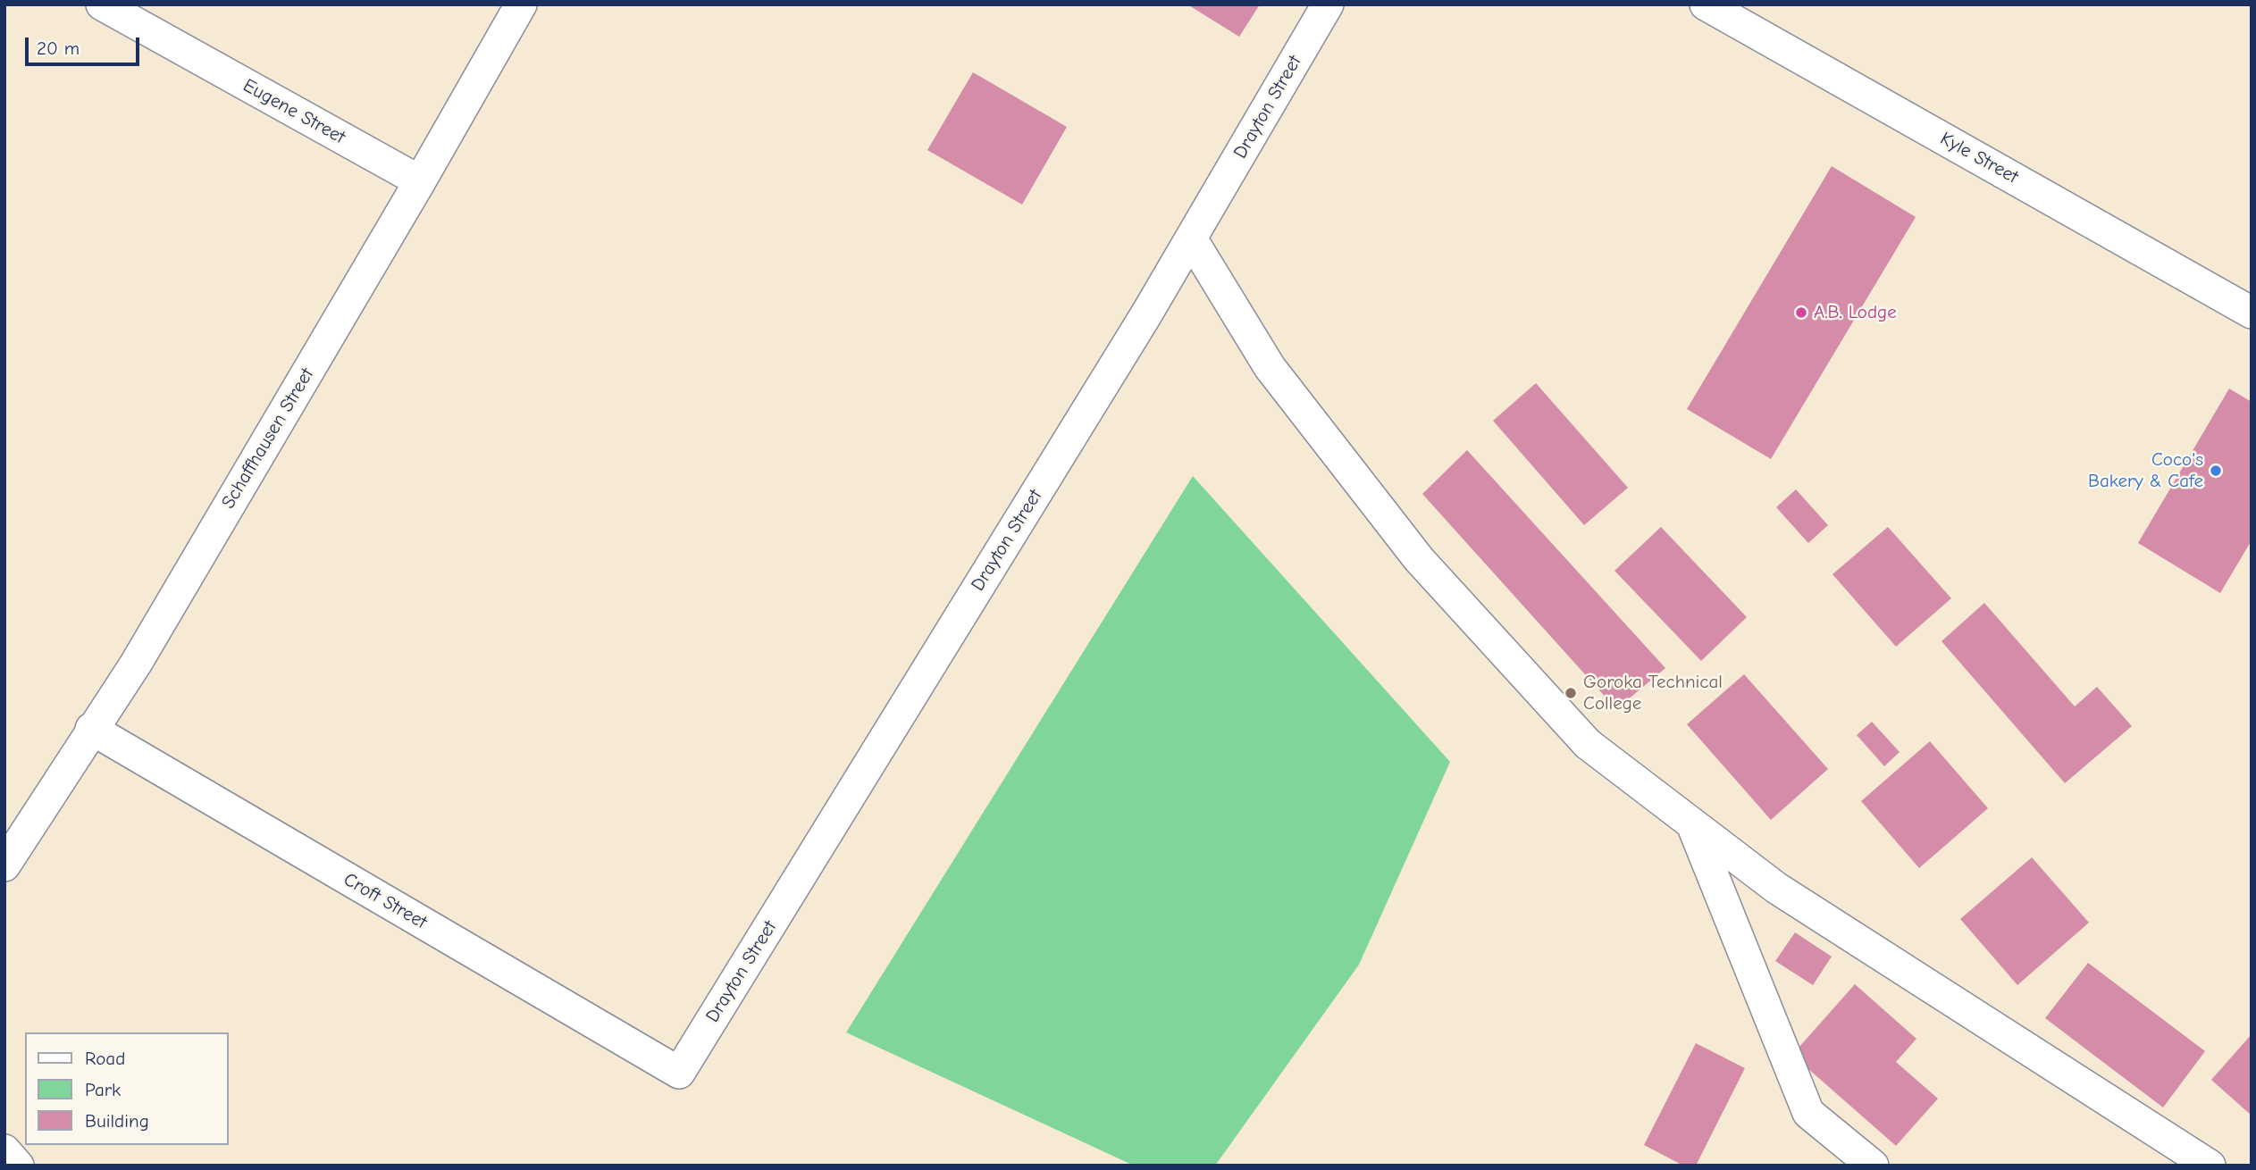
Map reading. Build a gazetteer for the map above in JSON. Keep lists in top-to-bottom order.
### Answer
{
  "streets": {
    "street": [
      "Drayton Street",
      "Eugene Street",
      "Kyle Street",
      "Schaffhausen Street",
      "Croft Street"
    ]
  },
  "crossings": [
    ["Drayton Street", "Croft Street"],
    ["Eugene Street", "Schaffhausen Street"],
    ["Schaffhausen Street", "Croft Street"]
  ],
  "places": ["A.B. Lodge", "Coco's Bakery & Cafe", "Goroka Technical College"],
  "legend": ["Road", "Park", "Building"],
  "scale_bar": "20 m"
}
